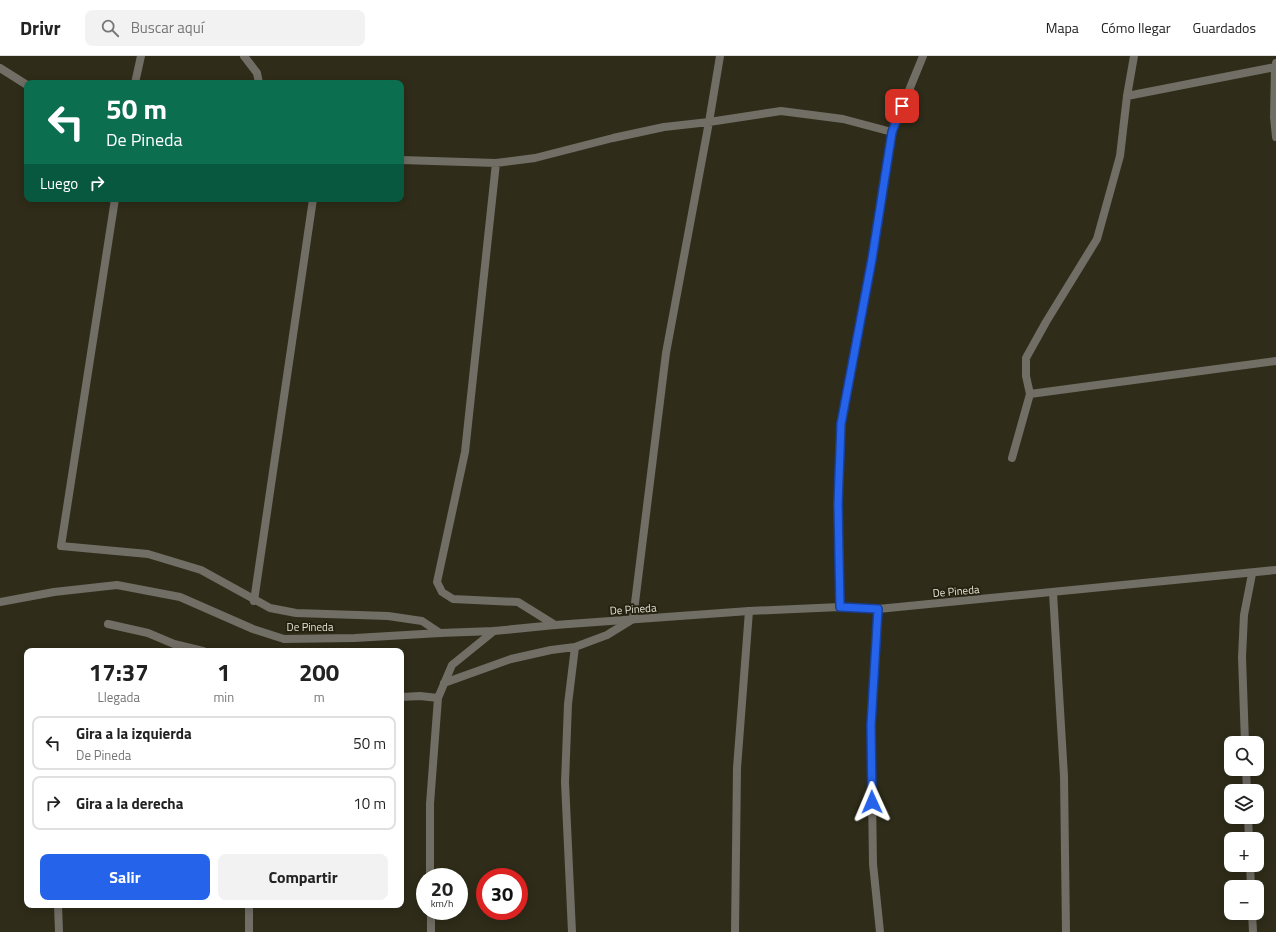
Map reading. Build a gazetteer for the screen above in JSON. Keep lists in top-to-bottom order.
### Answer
{
  "streets": {
    "street": ["De Pineda"]
  },
  "page": {
    "header": "Drivr",
    "search": "Buscar aquí",
    "nav": ["Mapa", "Cómo llegar", "Guardados"],
    "turn": ["50 m", "De Pineda"],
    "then": "Luego",
    "eta": [
      "17:37",
      "Llegada",
      "1",
      "min",
      "200",
      "m"
    ],
    "list": [
      {
        "name": "Gira a la izquierda",
        "note": "De Pineda",
        "value": "50 m"
      },
      {
        "name": "Gira a la derecha",
        "value": "10 m"
      }
    ],
    "map_buttons": ["+", "−"],
    "buttons": ["Salir", "Compartir"],
    "speed": "20 km/h",
    "limit": "30"
  }
}
